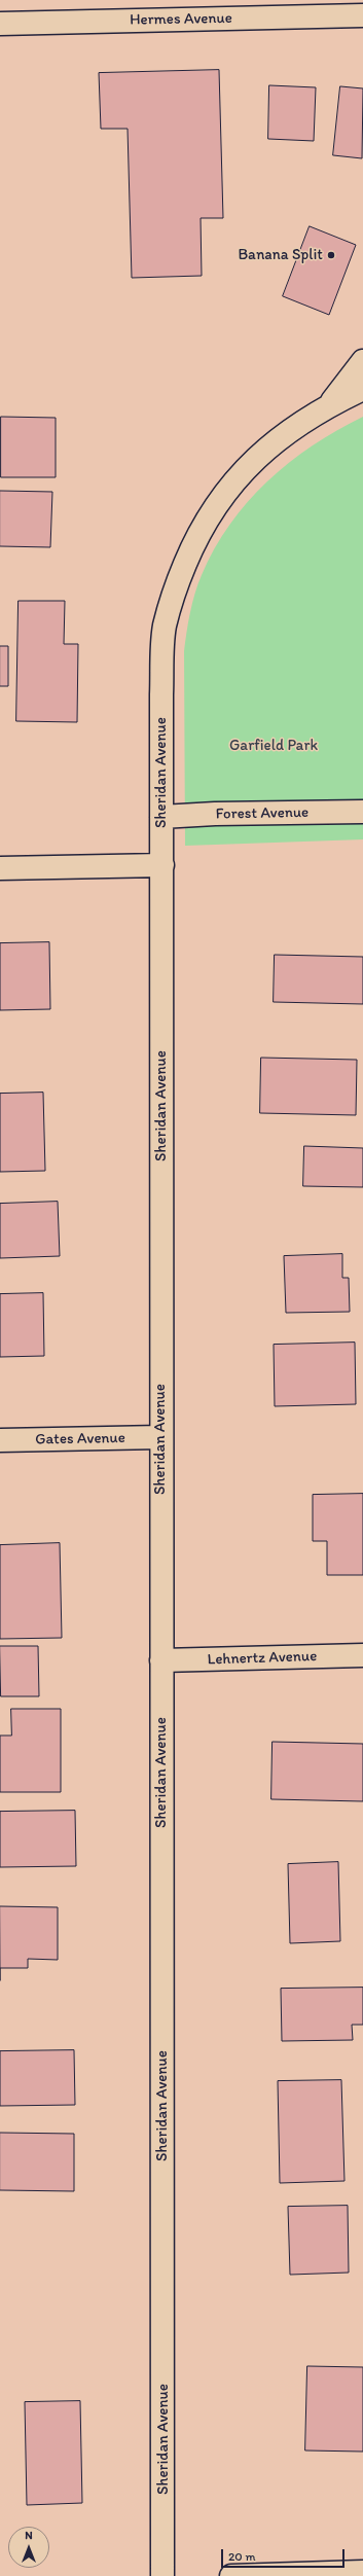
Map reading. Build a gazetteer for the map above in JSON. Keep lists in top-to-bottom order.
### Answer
{
  "streets": {
    "street": [
      "Hermes Avenue",
      "Sheridan Avenue",
      "Forest Avenue",
      "Gates Avenue",
      "Lehnertz Avenue"
    ]
  },
  "crossings": [
    ["Sheridan Avenue", "Forest Avenue"],
    ["Sheridan Avenue", "Gates Avenue"],
    ["Sheridan Avenue", "Lehnertz Avenue"]
  ],
  "parks": ["Garfield Park"],
  "places": ["Banana Split"],
  "scale_bar": "20 m",
  "north": "top"
}
